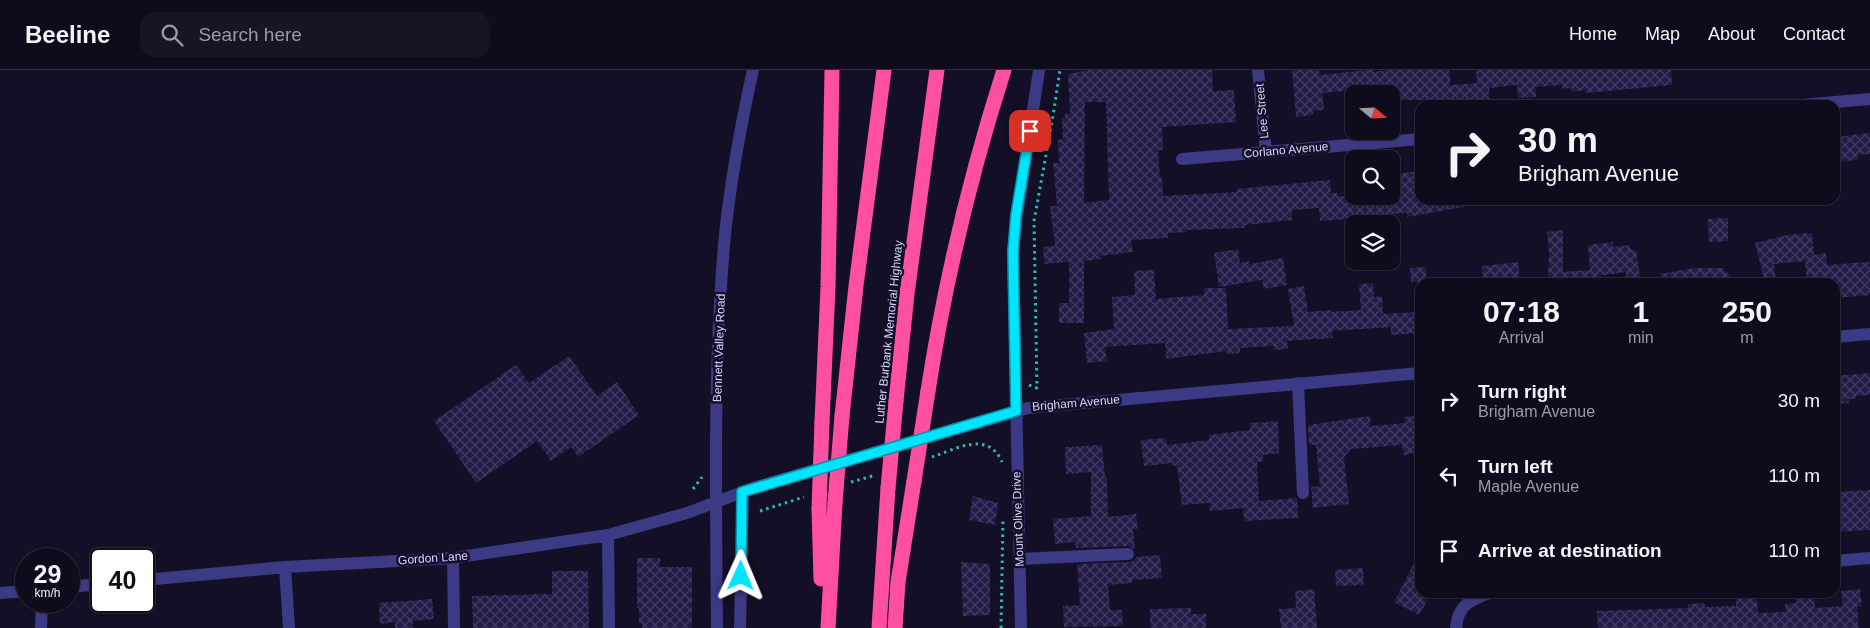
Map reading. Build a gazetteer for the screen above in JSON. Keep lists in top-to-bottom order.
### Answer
{
  "streets": {
    "highway": ["Luther Burbank Memorial Highway"],
    "street": [
      "Lee Street",
      "Corlano Avenue",
      "Bennett Valley Road",
      "Brigham Avenue",
      "Mount Olive Drive",
      "Gordon Lane"
    ]
  },
  "crossings": [
    ["Lee Street", "Corlano Avenue"],
    ["Bennett Valley Road", "Brigham Avenue"],
    ["Bennett Valley Road", "Gordon Lane"],
    ["Brigham Avenue", "Mount Olive Drive"],
    ["Brigham Avenue", "Gordon Lane"]
  ],
  "north": "right",
  "page": {
    "header": "Beeline",
    "search": "Search here",
    "nav": [
      "Home",
      "Map",
      "About",
      "Contact"
    ],
    "turn": ["30 m", "Brigham Avenue"],
    "eta": [
      "07:18",
      "Arrival",
      "1",
      "min",
      "250",
      "m"
    ],
    "list": [
      {
        "name": "Turn right",
        "note": "Brigham Avenue",
        "value": "30 m"
      },
      {
        "name": "Turn left",
        "note": "Maple Avenue",
        "value": "110 m"
      },
      {
        "name": "Arrive at destination",
        "value": "110 m"
      }
    ],
    "speed": "29 km/h",
    "limit": "40"
  }
}
